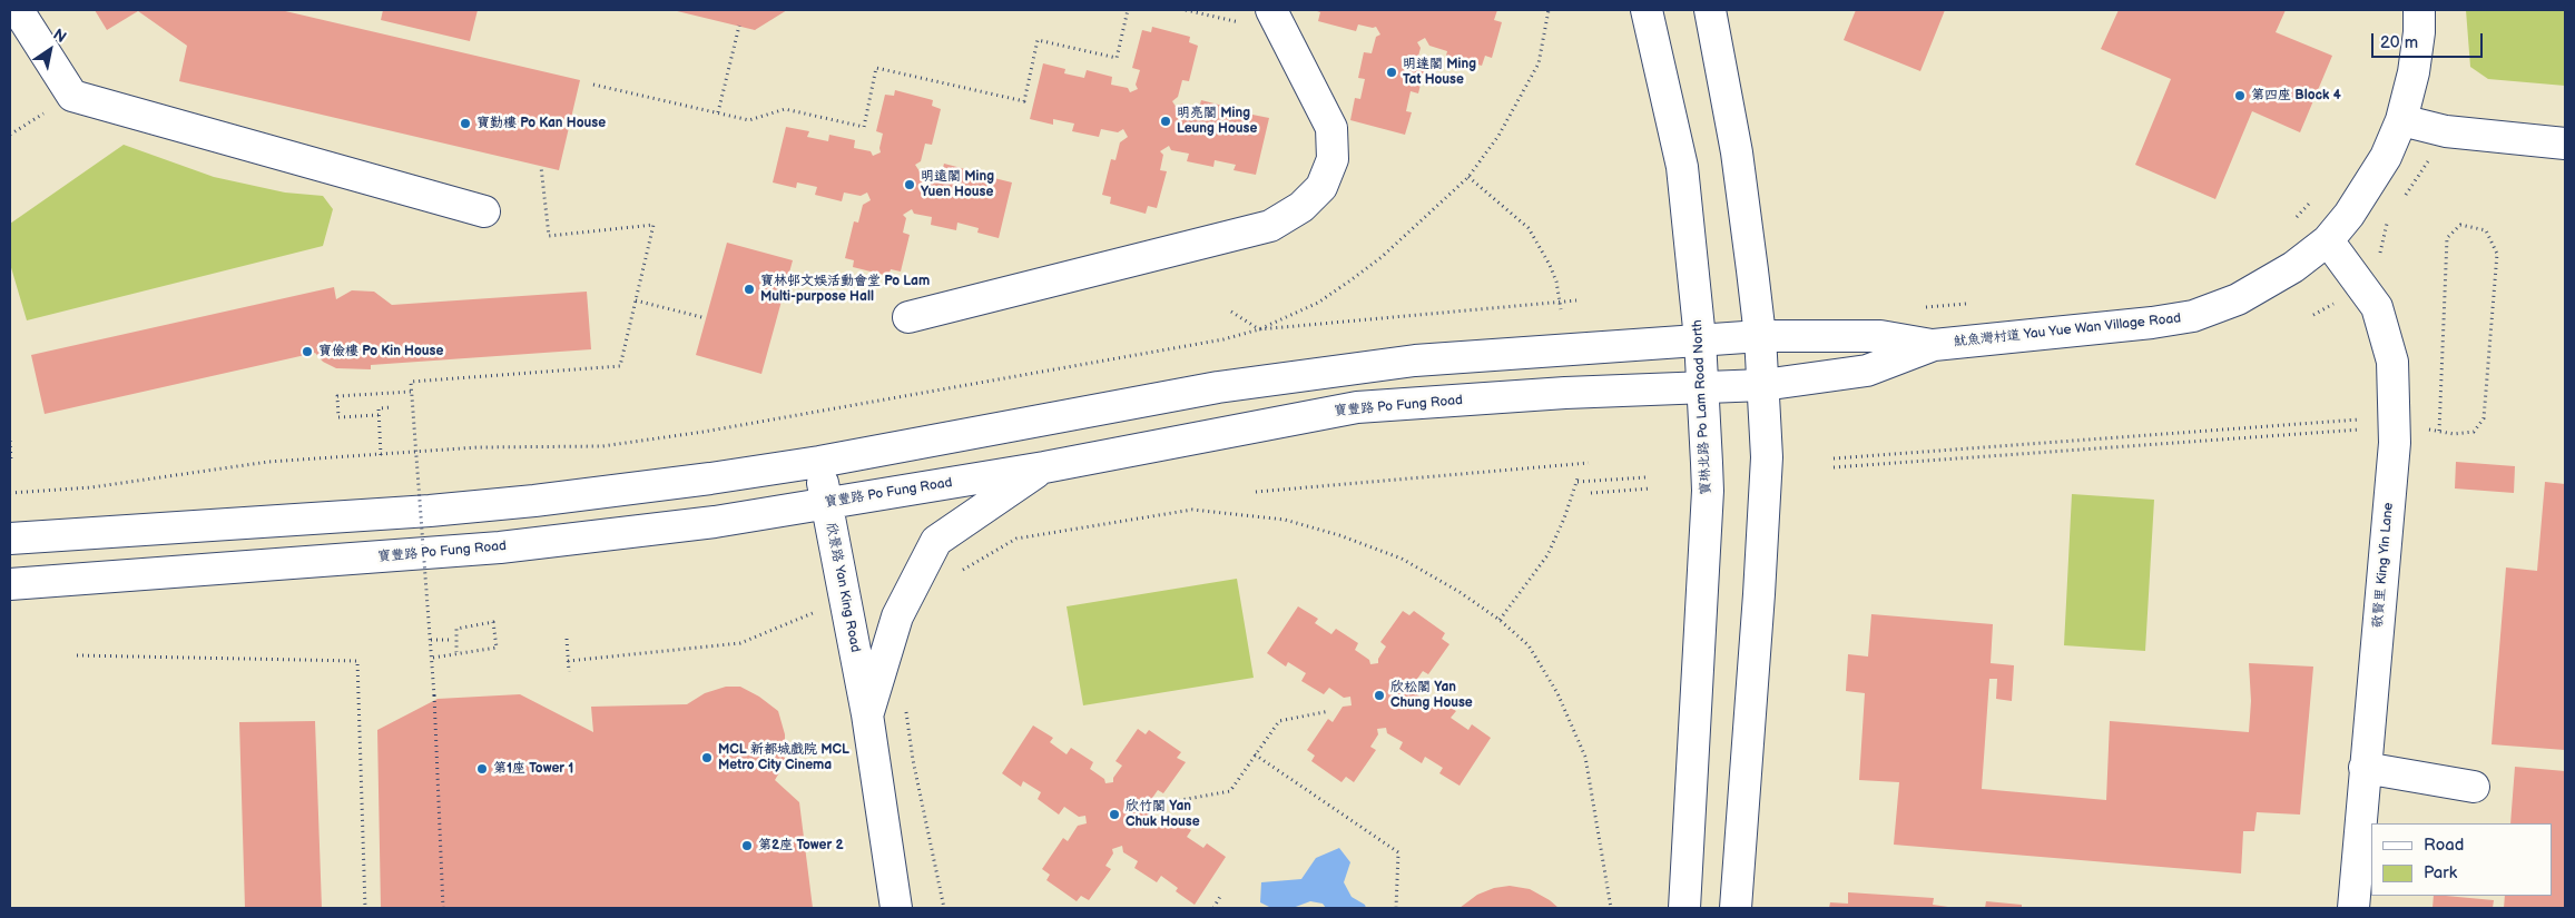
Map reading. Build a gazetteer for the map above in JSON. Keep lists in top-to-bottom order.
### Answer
{
  "streets": {
    "street": [
      "魷魚灣村道 Yau Yue Wan Village Road",
      "寶豐路 Po Fung Road",
      "寶琳北路 Po Lam Road North",
      "敬賢里 King Yin Lane",
      "欣景路 Yan King Road"
    ]
  },
  "crossings": [
    ["魷魚灣村道 Yau Yue Wan Village Road", "寶豐路 Po Fung Road"],
    ["魷魚灣村道 Yau Yue Wan Village Road", "敬賢里 King Yin Lane"],
    ["寶豐路 Po Fung Road", "寶琳北路 Po Lam Road North"],
    ["寶豐路 Po Fung Road", "欣景路 Yan King Road"]
  ],
  "places": [
    "明達閣 Ming Tat House",
    "第四座 Block 4",
    "明亮閣 Ming Leung House",
    "寶勤樓 Po Kan House",
    "明遠閣 Ming Yuen House",
    "寶林邨文娛活動會堂 Po Lam Multi-purpose Hall",
    "寶儉樓 Po Kin House",
    "欣松閣 Yan Chung House",
    "MCL 新都城戲院 MCL Metro City Cinema",
    "第1座 Tower 1",
    "欣竹閣 Yan Chuk House",
    "第2座 Tower 2"
  ],
  "legend": ["Road", "Park"],
  "scale_bar": "20 m",
  "north": "top right"
}
